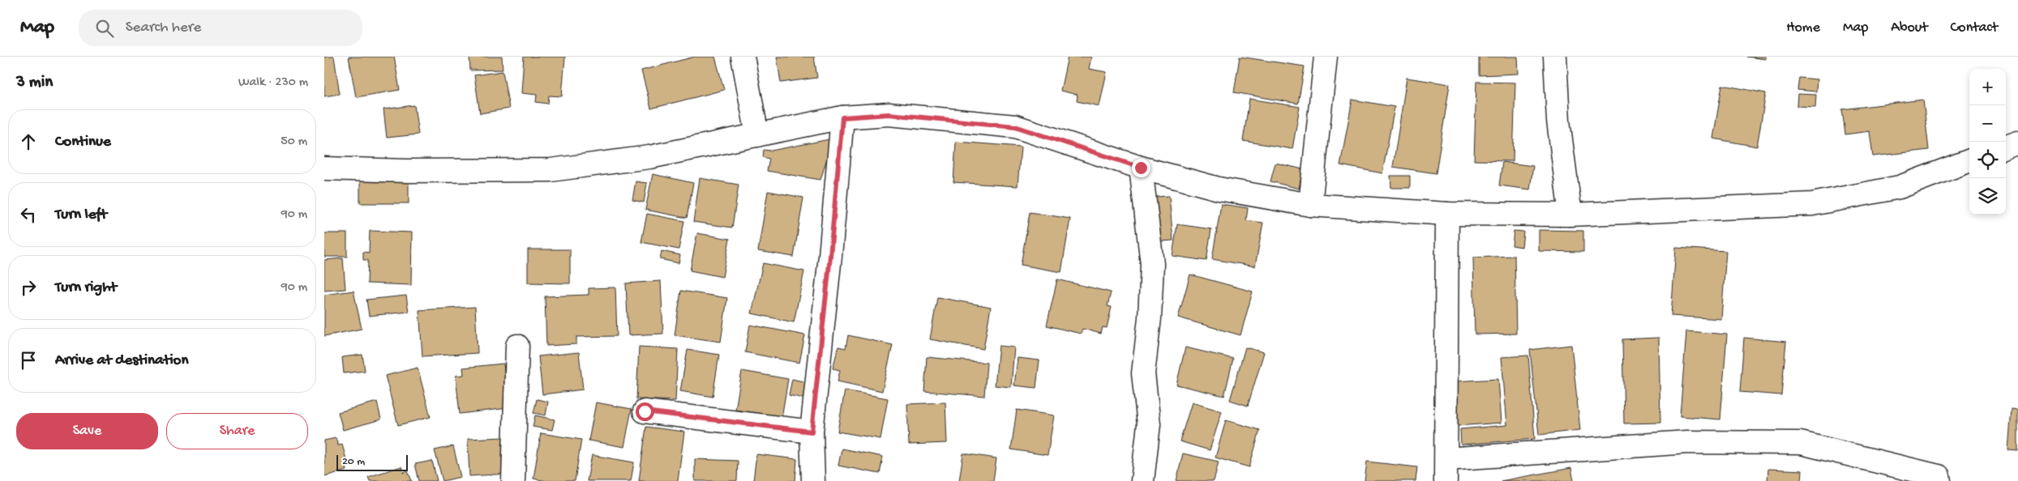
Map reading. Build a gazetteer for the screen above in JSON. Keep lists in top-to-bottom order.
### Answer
{
  "scale_bar": "20 m",
  "page": {
    "header": "Map",
    "search": "Search here",
    "nav": [
      "Home",
      "Map",
      "About",
      "Contact"
    ],
    "heading": ["3 min", "Walk · 230 m"],
    "map_buttons": ["+", "−"],
    "list": [
      ["Continue", "50 m"],
      ["Turn left", "90 m"],
      ["Turn right", "90 m"],
      "Arrive at destination"
    ],
    "buttons": ["Save", "Share"],
    "scale": "20 m"
  }
}
